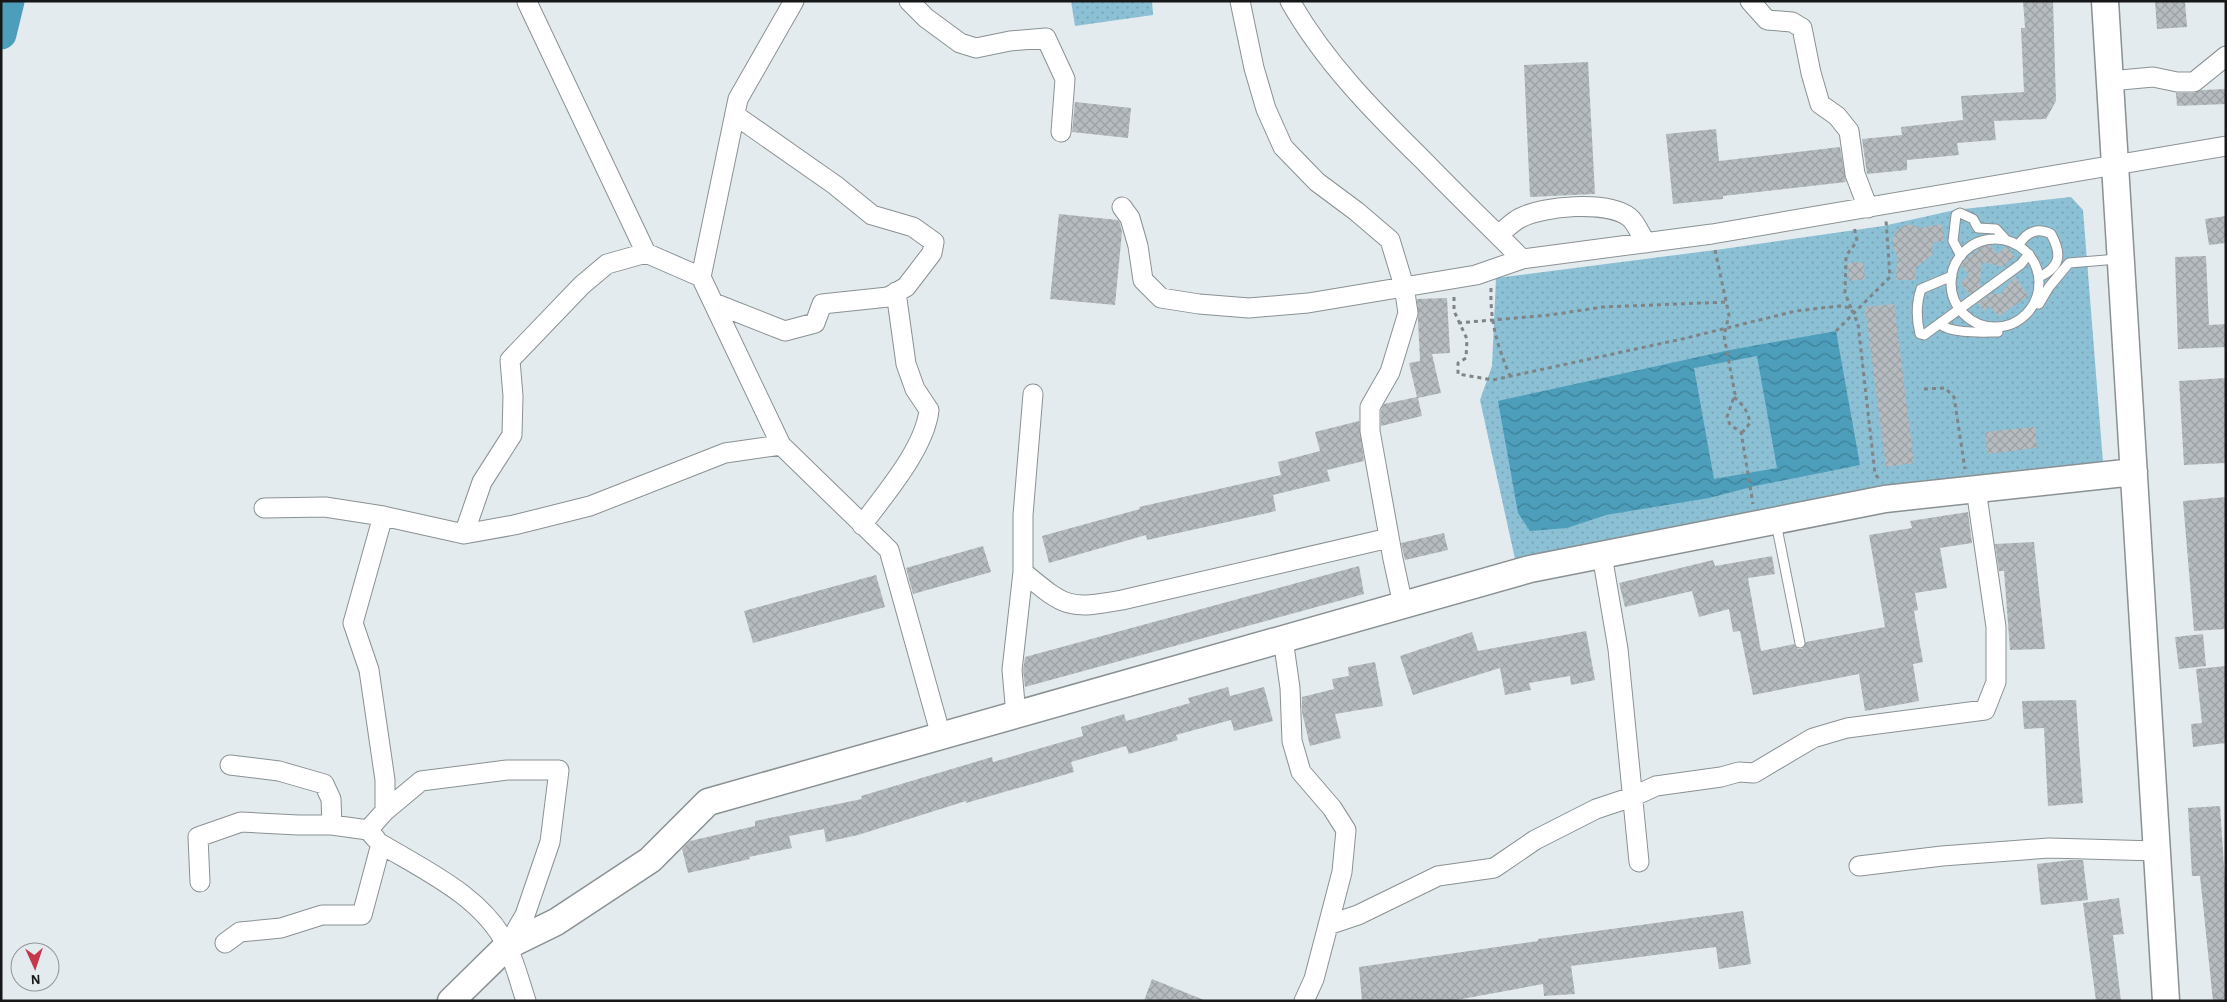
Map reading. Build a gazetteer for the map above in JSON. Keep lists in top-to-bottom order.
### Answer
{
  "north": "bottom"
}
